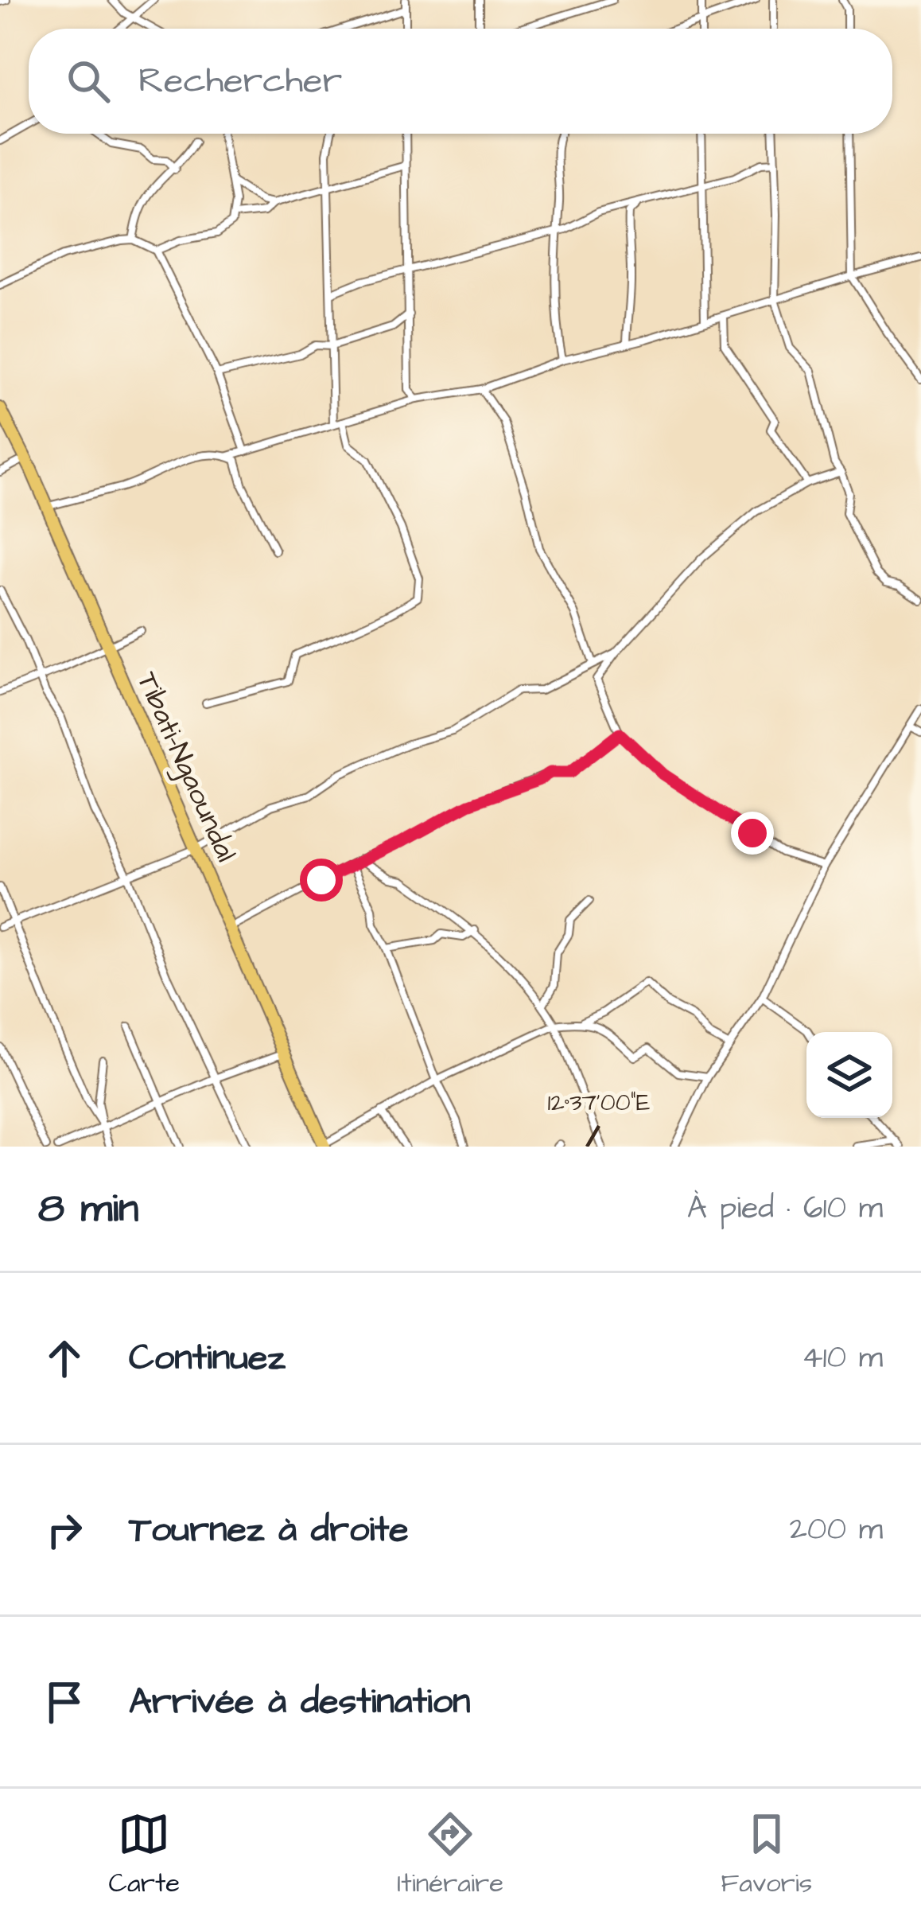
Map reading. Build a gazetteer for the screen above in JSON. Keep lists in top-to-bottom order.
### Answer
{
  "streets": {
    "highway": ["Tibati-Ngaoundal"]
  },
  "page": {
    "search": "Rechercher",
    "heading": ["8 min", "À pied · 610 m"],
    "list": [
      ["Continuez", "410 m"],
      ["Tournez à droite", "200 m"],
      "Arrivée à destination"
    ],
    "nav": ["Carte", "Itinéraire", "Favoris"]
  },
  "coordinates": ["12°37'00\"E"]
}
